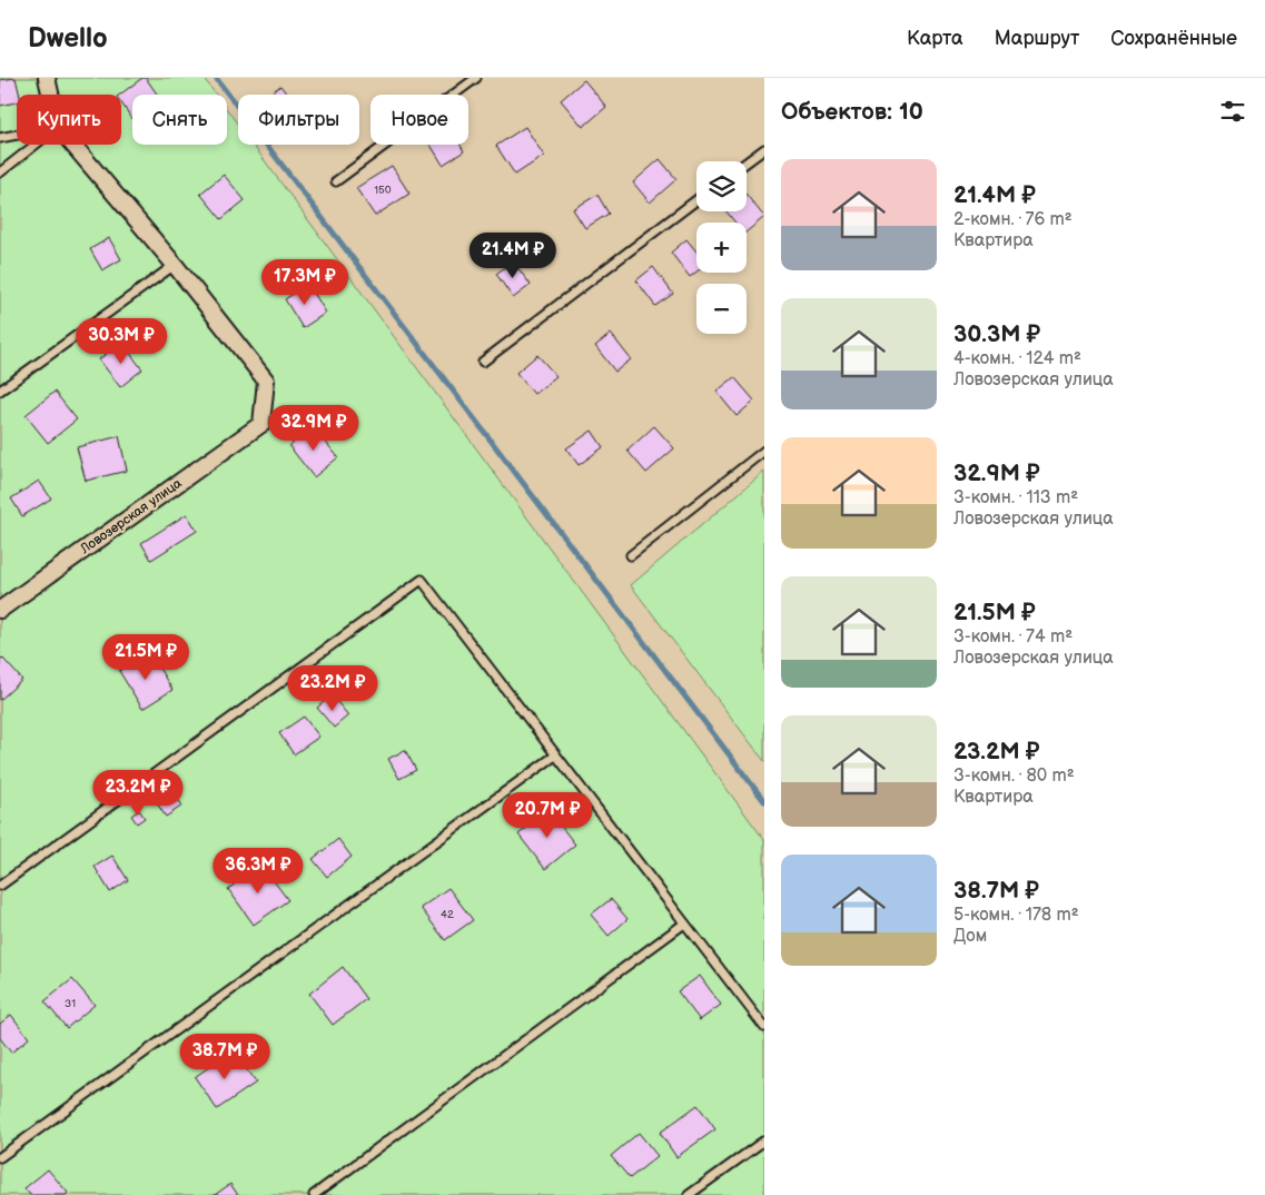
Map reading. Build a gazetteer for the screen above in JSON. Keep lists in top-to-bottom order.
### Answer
{
  "streets": {
    "street": ["Ловозерская улица"]
  },
  "house_numbers": ["150", "42", "31"],
  "page": {
    "header": "Dwello",
    "nav": ["Карта", "Маршрут", "Сохранённые"],
    "heading": "Объектов: 10",
    "chip": [
      "Купить",
      "Снять",
      "Фильтры",
      "Новое"
    ],
    "list": [
      {
        "name": "21.4M ₽",
        "note": "2-комн. · 76 m² · Квартира"
      },
      {
        "name": "30.3M ₽",
        "note": "4-комн. · 124 m² · Ловозерская улица"
      },
      {
        "name": "32.9M ₽",
        "note": "3-комн. · 113 m² · Ловозерская улица"
      },
      {
        "name": "21.5M ₽",
        "note": "3-комн. · 74 m² · Ловозерская улица"
      },
      {
        "name": "23.2M ₽",
        "note": "3-комн. · 80 m² · Квартира"
      },
      {
        "name": "38.7M ₽",
        "note": "5-комн. · 178 m² · Дом"
      }
    ],
    "map_buttons": ["+", "−"],
    "price": [
      "21.4M ₽",
      "17.3M ₽",
      "30.3M ₽",
      "32.9M ₽",
      "21.5M ₽",
      "23.2M ₽",
      "23.2M ₽",
      "20.7M ₽",
      "36.3M ₽",
      "38.7M ₽"
    ]
  }
}
